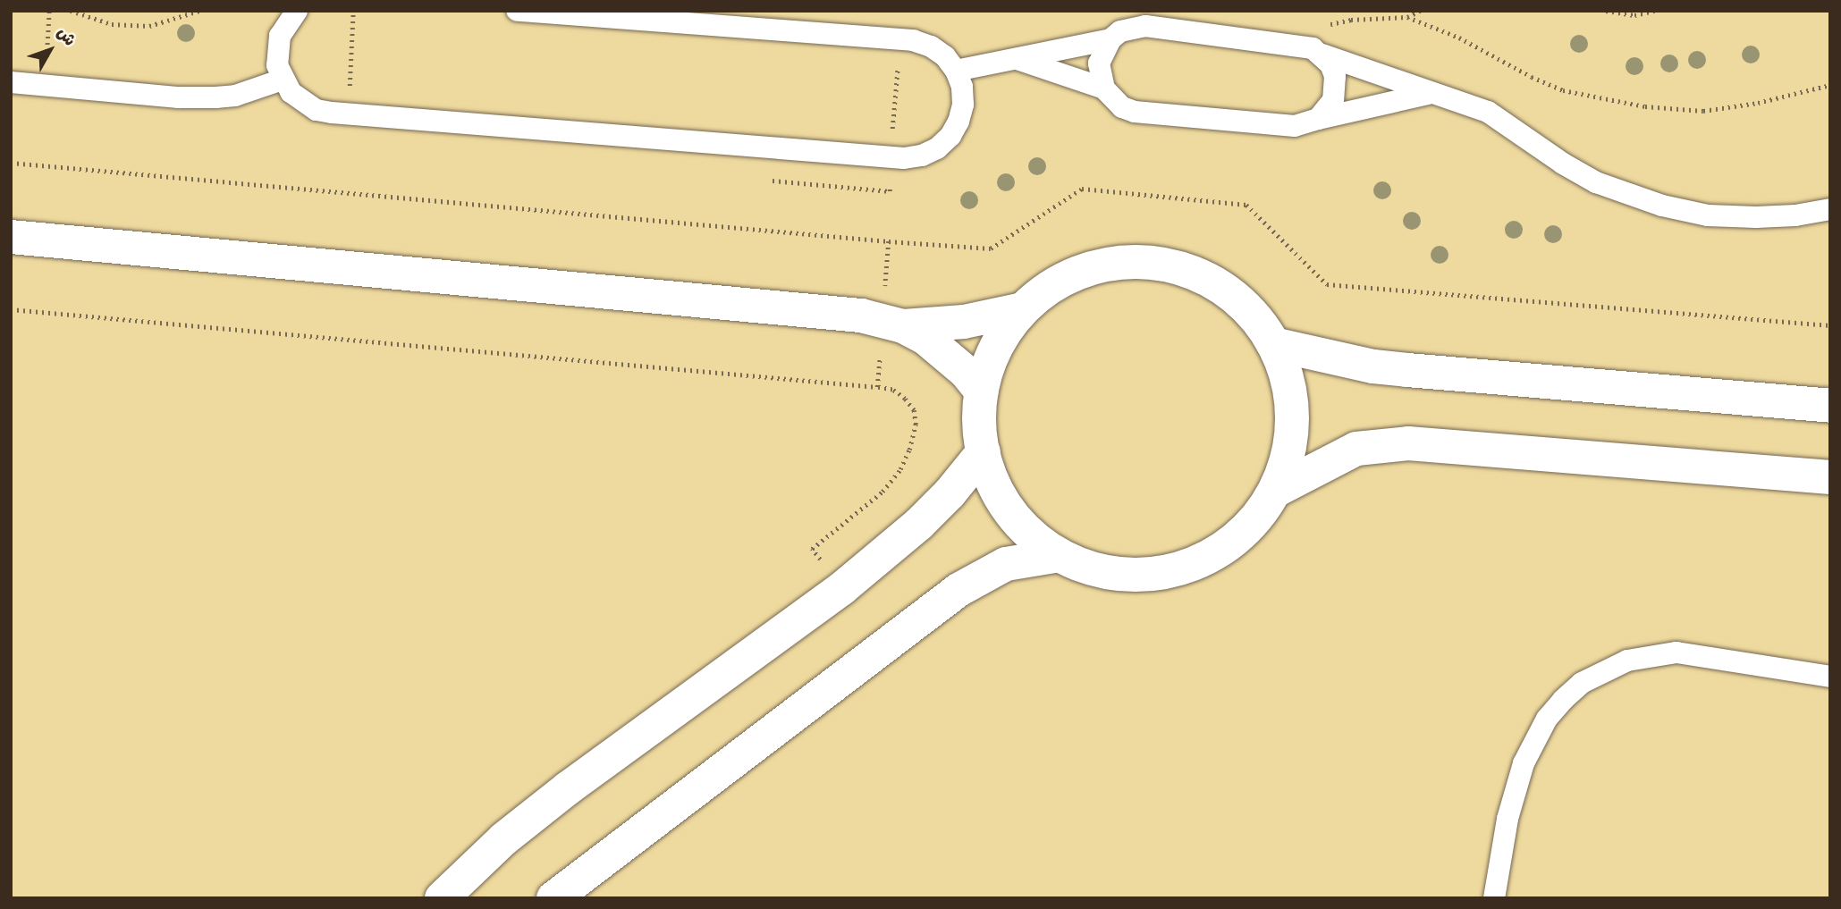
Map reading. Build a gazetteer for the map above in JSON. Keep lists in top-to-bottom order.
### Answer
{
  "north": "top right"
}
